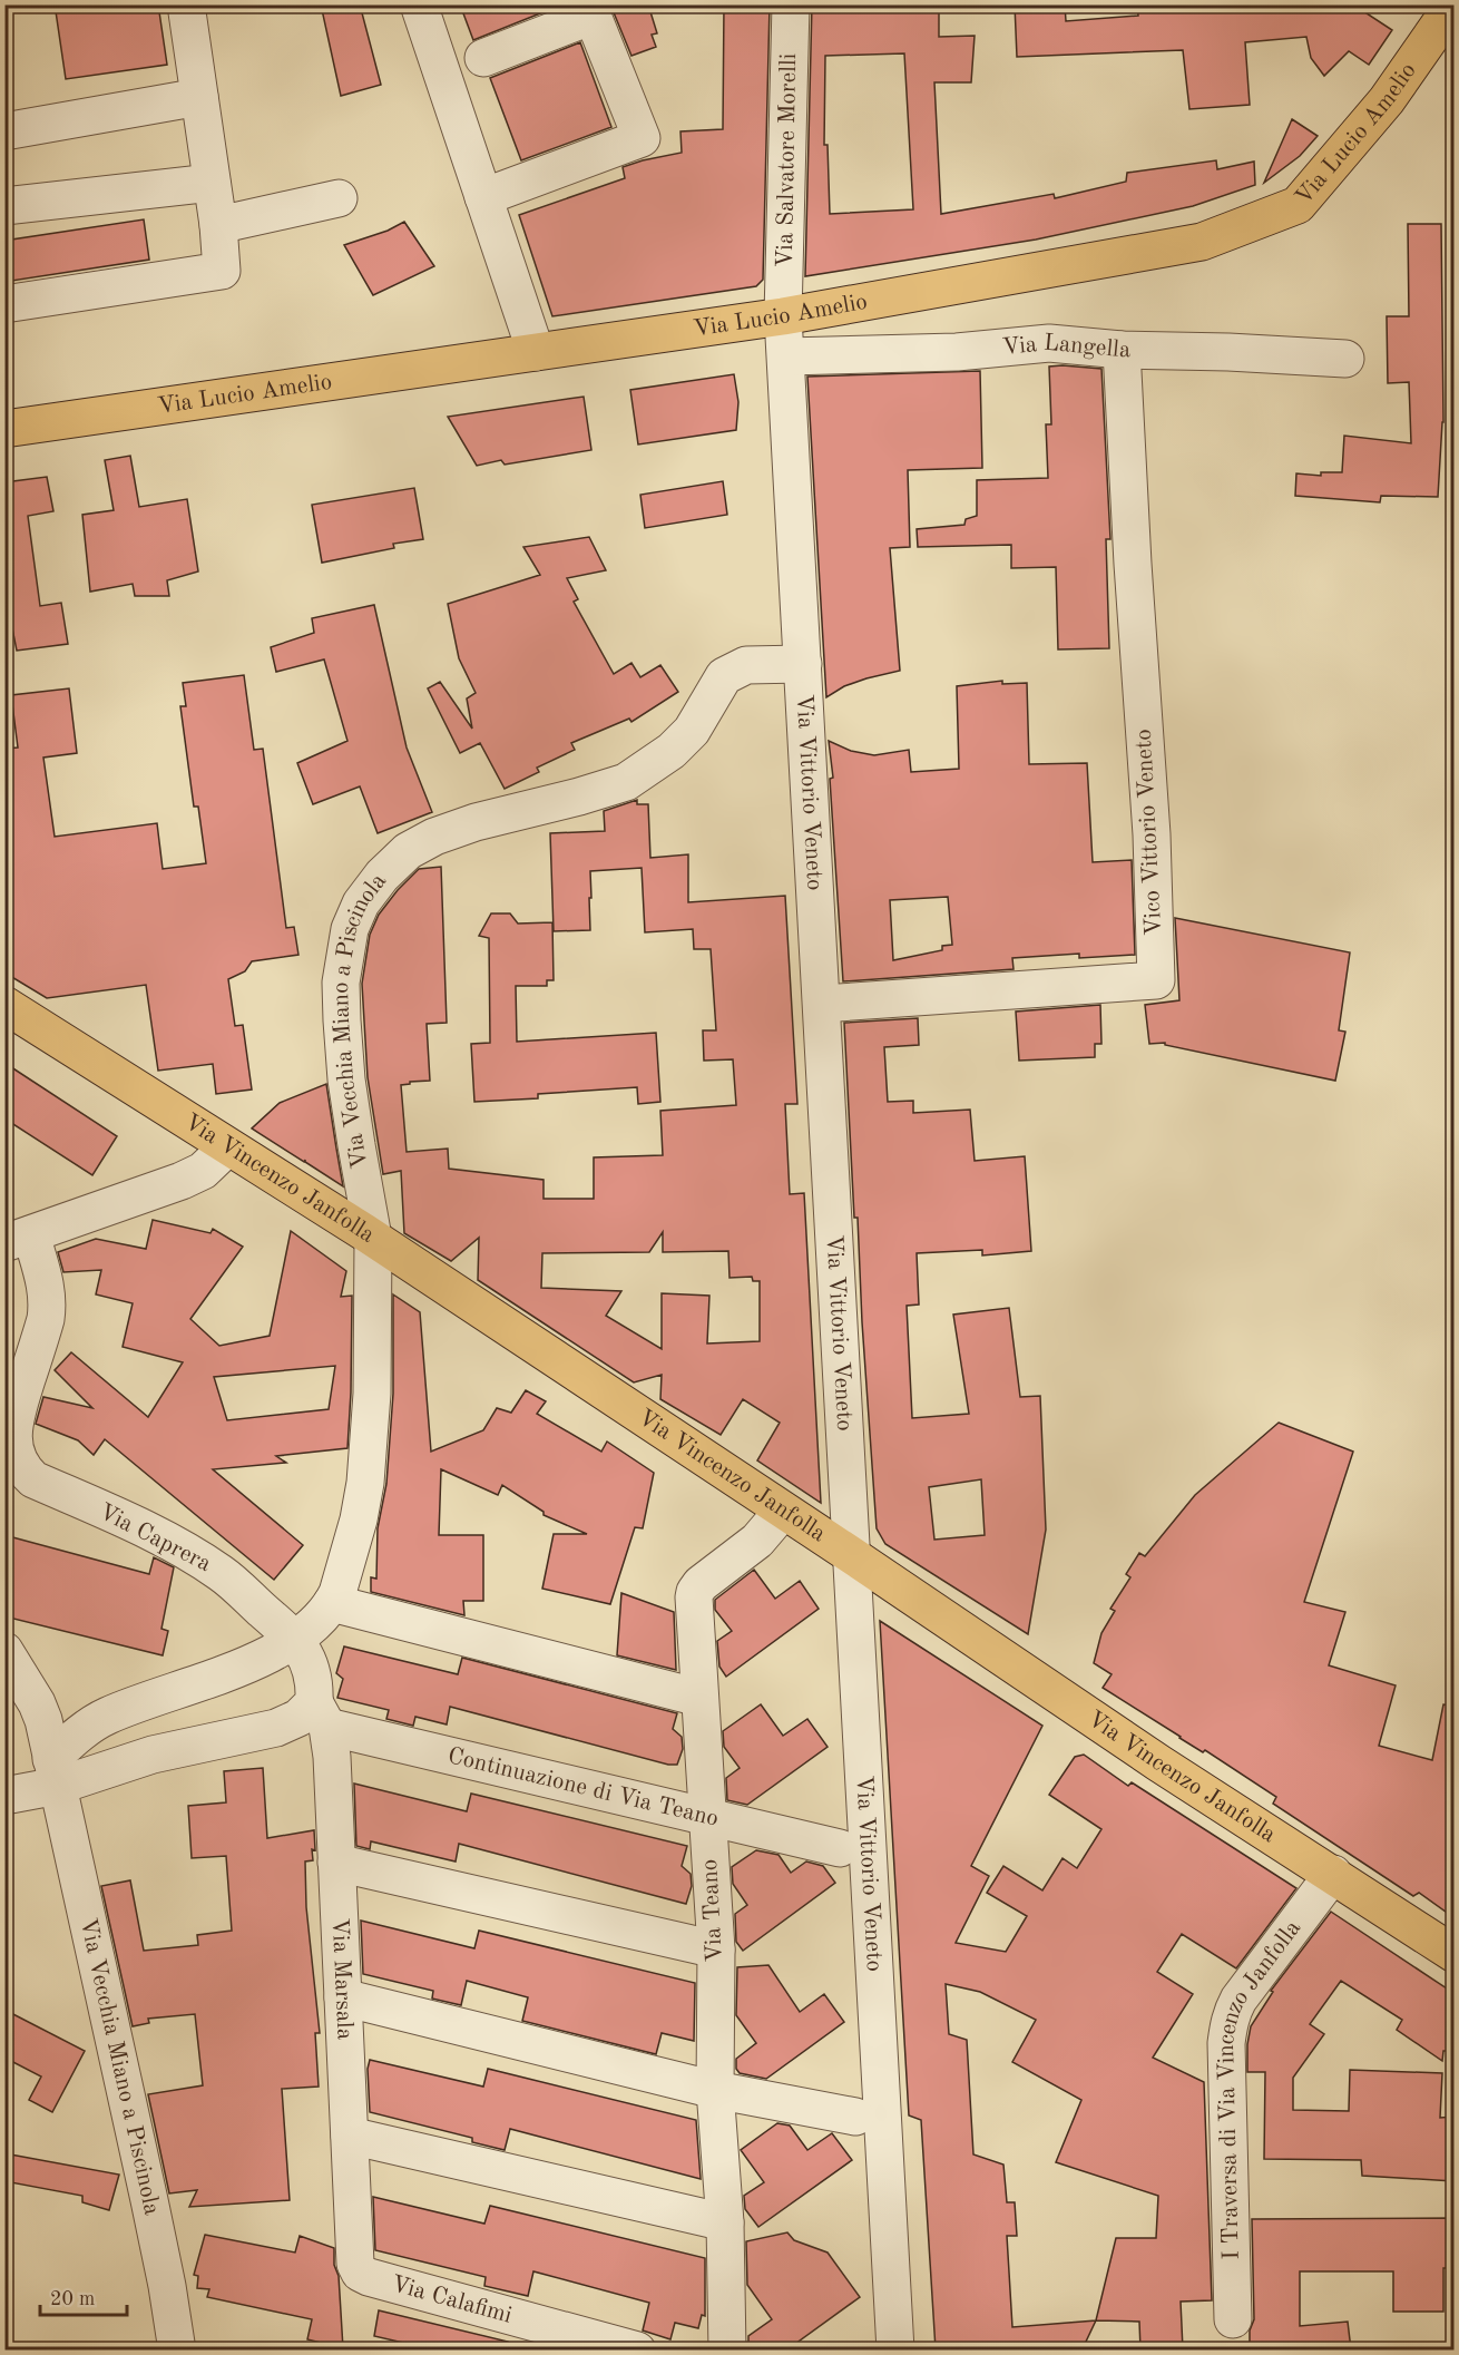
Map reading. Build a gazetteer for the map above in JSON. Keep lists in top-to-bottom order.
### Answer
{
  "streets": {
    "main road": ["Via Lucio Amelio", "Via Vincenzo Janfolla"],
    "street": [
      "Via Salvatore Morelli",
      "Via Langella",
      "Via Vittorio Veneto",
      "Vico Vittorio Veneto",
      "Via Vecchia Miano a Piscinola",
      "Via Caprera",
      "Continuazione di Via Teano",
      "Via Teano",
      "Via Marsala",
      "I Traversa di Via Vincenzo Janfolla",
      "Via Calafimi"
    ]
  },
  "crossings": [
    ["Via Lucio Amelio", "Via Salvatore Morelli"],
    ["Via Lucio Amelio", "Via Vittorio Veneto"],
    ["Via Salvatore Morelli", "Via Vittorio Veneto"],
    ["Via Langella", "Via Vittorio Veneto"],
    ["Via Langella", "Vico Vittorio Veneto"],
    ["Via Vittorio Veneto", "Vico Vittorio Veneto"],
    ["Via Vittorio Veneto", "Via Vecchia Miano a Piscinola"],
    ["Via Vittorio Veneto", "Via Vincenzo Janfolla"],
    ["Via Vecchia Miano a Piscinola", "Via Vincenzo Janfolla"],
    ["Via Vecchia Miano a Piscinola", "Via Caprera"],
    ["Via Vincenzo Janfolla", "Via Caprera"],
    ["Via Vincenzo Janfolla", "Via Teano"],
    ["Via Vincenzo Janfolla", "I Traversa di Via Vincenzo Janfolla"],
    ["Continuazione di Via Teano", "Via Teano"],
    ["Continuazione di Via Teano", "Via Marsala"],
    ["Via Marsala", "Via Calafimi"]
  ],
  "scale_bar": "20 m"
}
